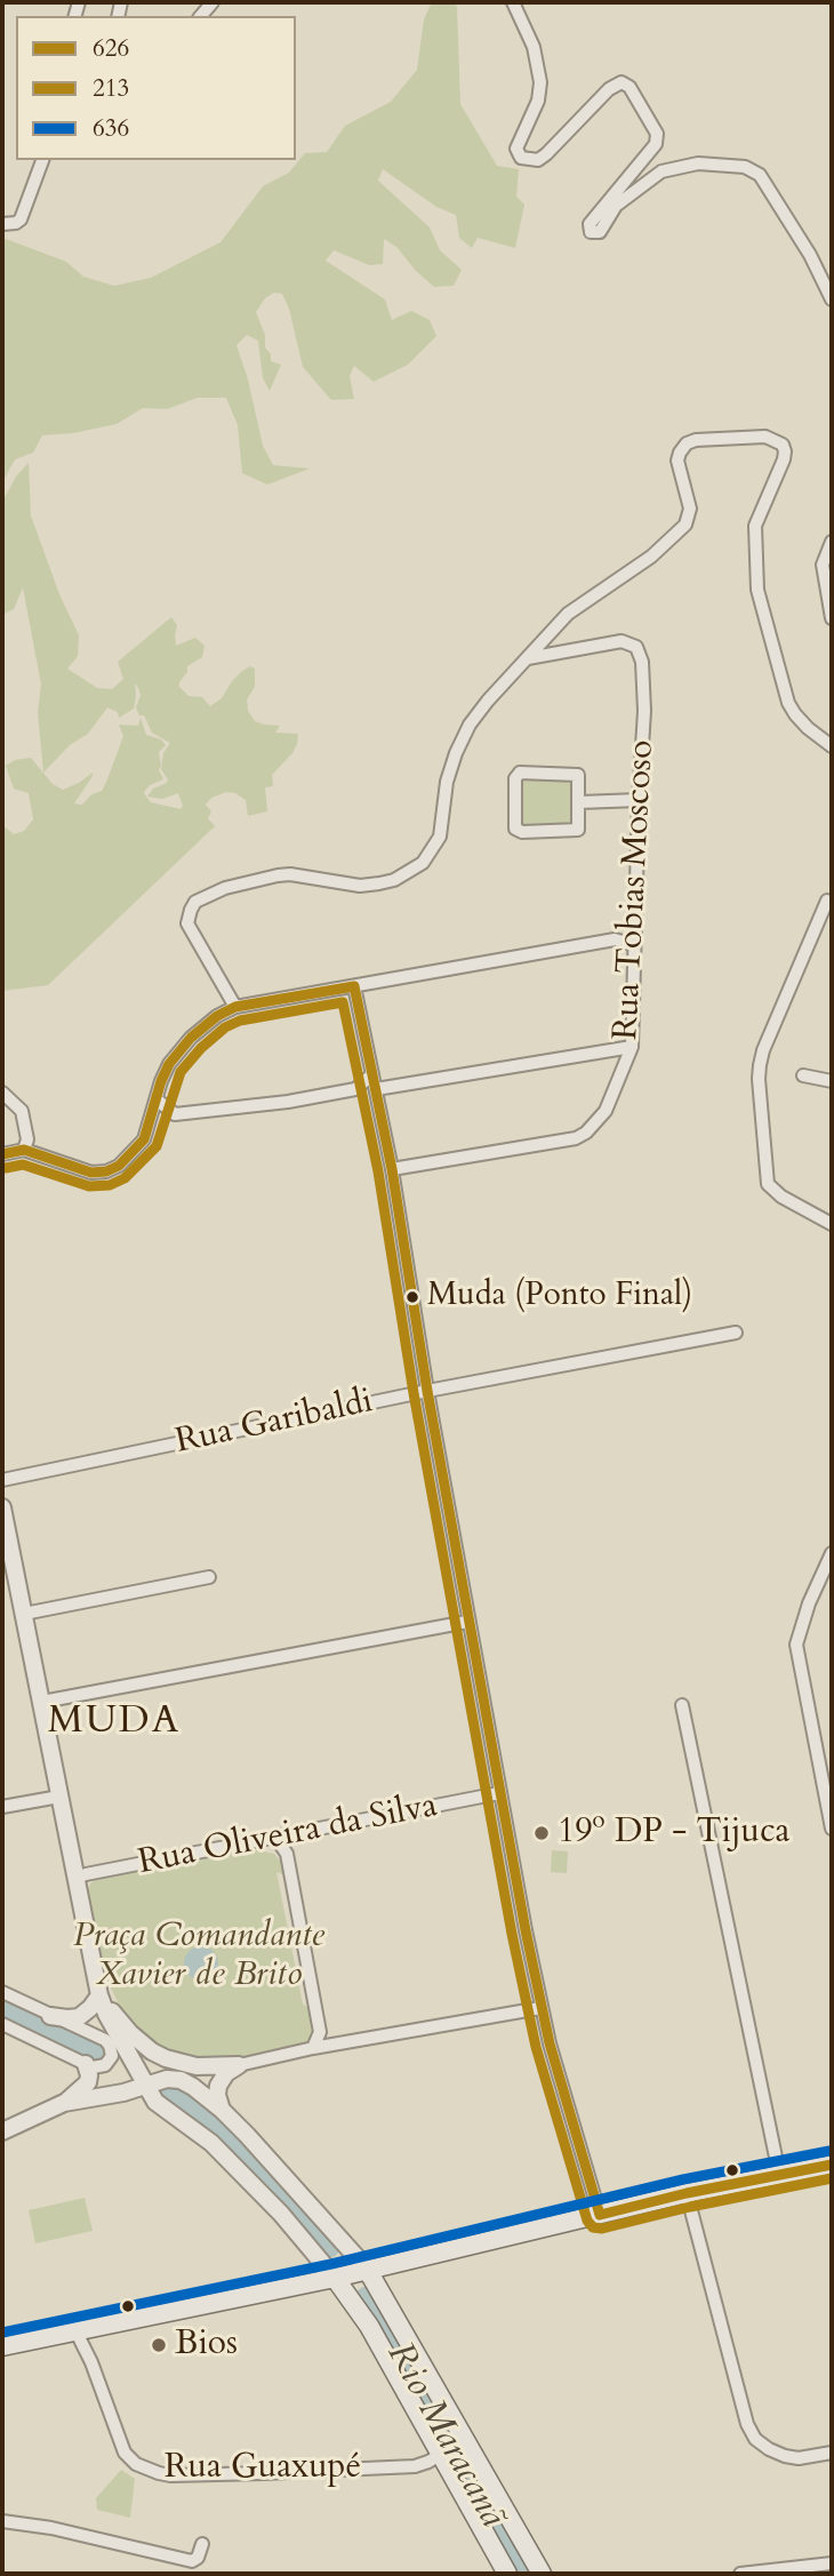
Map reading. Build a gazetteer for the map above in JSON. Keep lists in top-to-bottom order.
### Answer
{
  "streets": {
    "street": [
      "Rua Tobias Moscoso",
      "Rua Garibaldi",
      "Rua Oliveira da Silva",
      "Rua Guaxupé"
    ]
  },
  "districts": ["MUDA"],
  "water": ["Rio Maracanã"],
  "parks": ["Praça Comandante Xavier de Brito"],
  "places": ["Muda (Ponto Final)", "19º DP - Tijuca", "Bios"],
  "lines": ["transit line 626", "transit line 213", "transit line 636"],
  "legend": ["626", "213", "636"]
}
